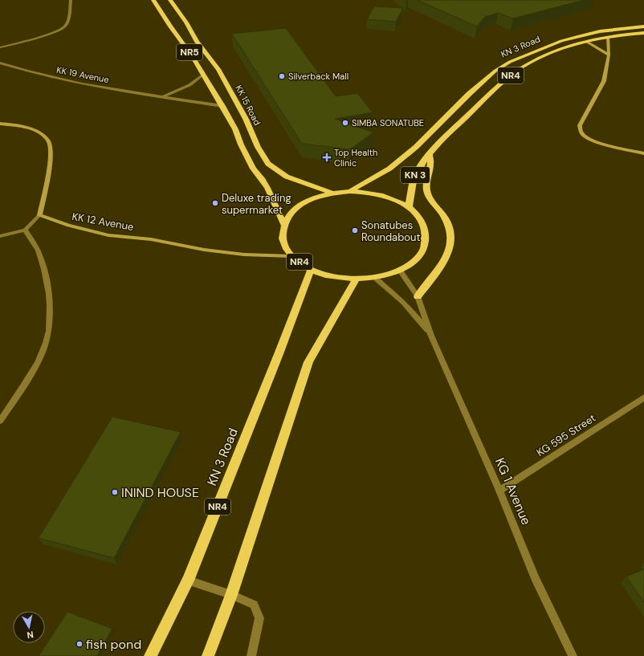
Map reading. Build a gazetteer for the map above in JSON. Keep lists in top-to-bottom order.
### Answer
{
  "streets": {
    "highway": [
      "KN 3 Road",
      "NR5",
      "NR4",
      "KK 15 Road",
      "KN 3"
    ],
    "main road": ["KK 12 Avenue"],
    "street": ["KK 19 Avenue", "KG 595 Street", "KG 1 Avenue"]
  },
  "crossings": [
    ["KN 3 Road", "NR4"],
    ["KN 3 Road", "KN 3"],
    ["NR5", "KK 19 Avenue"],
    ["NR5", "NR4"],
    ["NR4", "KK 15 Road"],
    ["NR4", "KN 3"],
    ["NR4", "KK 12 Avenue"],
    ["NR4", "KG 1 Avenue"],
    ["KG 595 Street", "KG 1 Avenue"]
  ],
  "places": {
    "other": [
      "Silverback Mall",
      "SIMBA SONATUBE",
      "Deluxe trading supermarket",
      "Sonatubes Roundabout",
      "ININD HOUSE",
      "fish pond"
    ],
    "health": ["Top Health Clinic"]
  },
  "north": "bottom"
}
